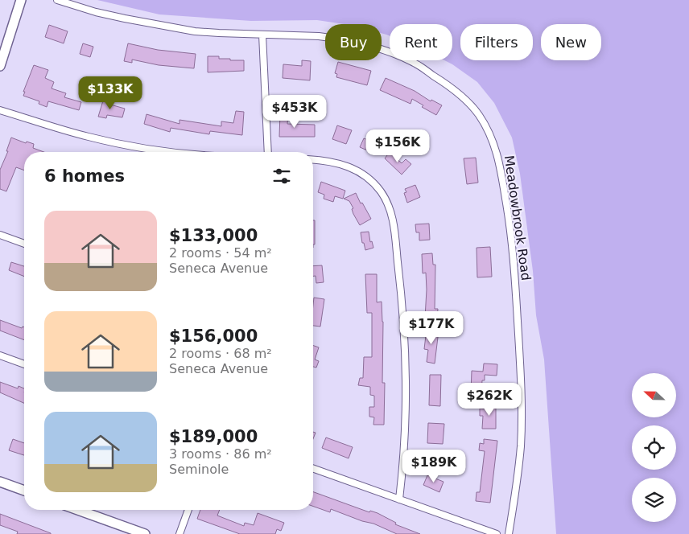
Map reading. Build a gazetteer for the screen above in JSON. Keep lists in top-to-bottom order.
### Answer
{
  "streets": {
    "street": ["Meadowbrook Road"]
  },
  "north": "left",
  "page": {
    "chip": [
      "Buy",
      "Rent",
      "Filters",
      "New"
    ],
    "price": [
      "$133K",
      "$453K",
      "$156K",
      "$177K",
      "$262K",
      "$189K"
    ],
    "heading": "6 homes",
    "list": [
      {
        "name": "$133,000",
        "note": "2 rooms · 54 m² · Seneca Avenue"
      },
      {
        "name": "$156,000",
        "note": "2 rooms · 68 m² · Seneca Avenue"
      },
      {
        "name": "$189,000",
        "note": "3 rooms · 86 m² · Seminole"
      }
    ]
  }
}
